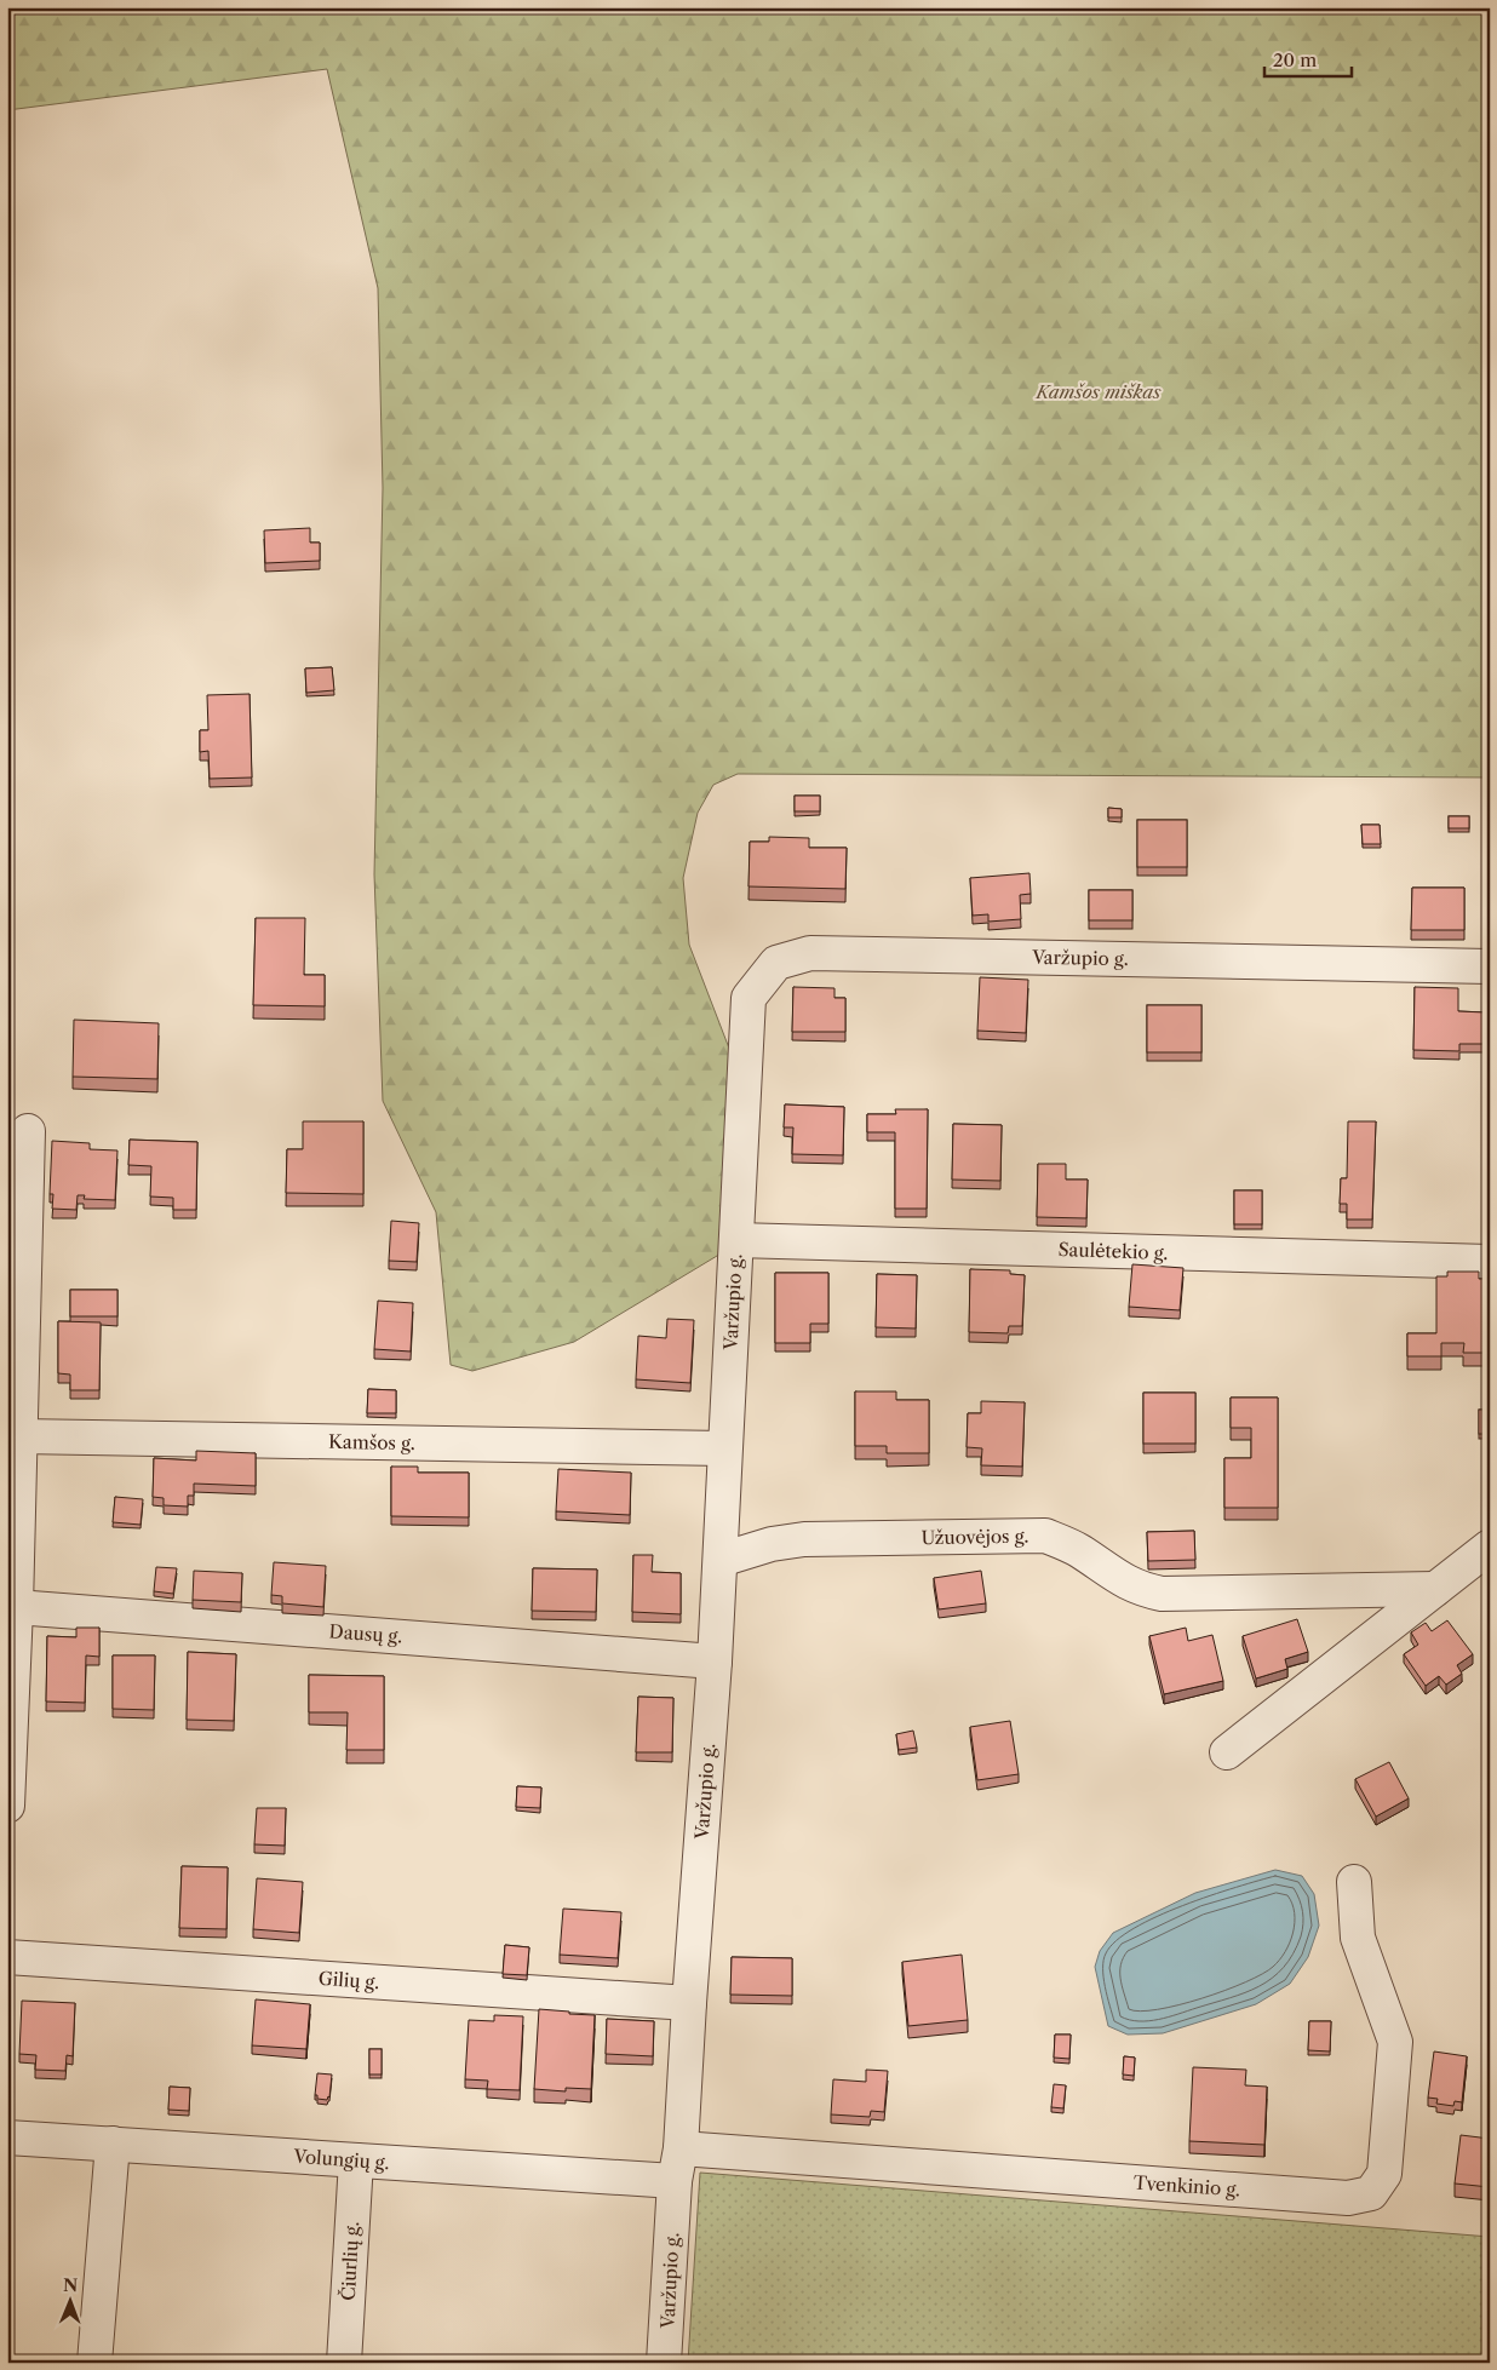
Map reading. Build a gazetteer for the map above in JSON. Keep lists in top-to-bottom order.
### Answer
{
  "streets": {
    "street": [
      "Varžupio g.",
      "Saulėtekio g.",
      "Kamšos g.",
      "Užuovėjos g.",
      "Dausų g.",
      "Gilių g.",
      "Volungių g.",
      "Tvenkinio g.",
      "Čiurlių g."
    ]
  },
  "crossings": [
    ["Varžupio g.", "Saulėtekio g."],
    ["Varžupio g.", "Kamšos g."],
    ["Varžupio g.", "Užuovėjos g."],
    ["Varžupio g.", "Dausų g."],
    ["Varžupio g.", "Gilių g."],
    ["Varžupio g.", "Volungių g."],
    ["Varžupio g.", "Tvenkinio g."],
    ["Volungių g.", "Čiurlių g."]
  ],
  "parks": ["Kamšos miškas"],
  "scale_bar": "20 m",
  "north": "top"
}
